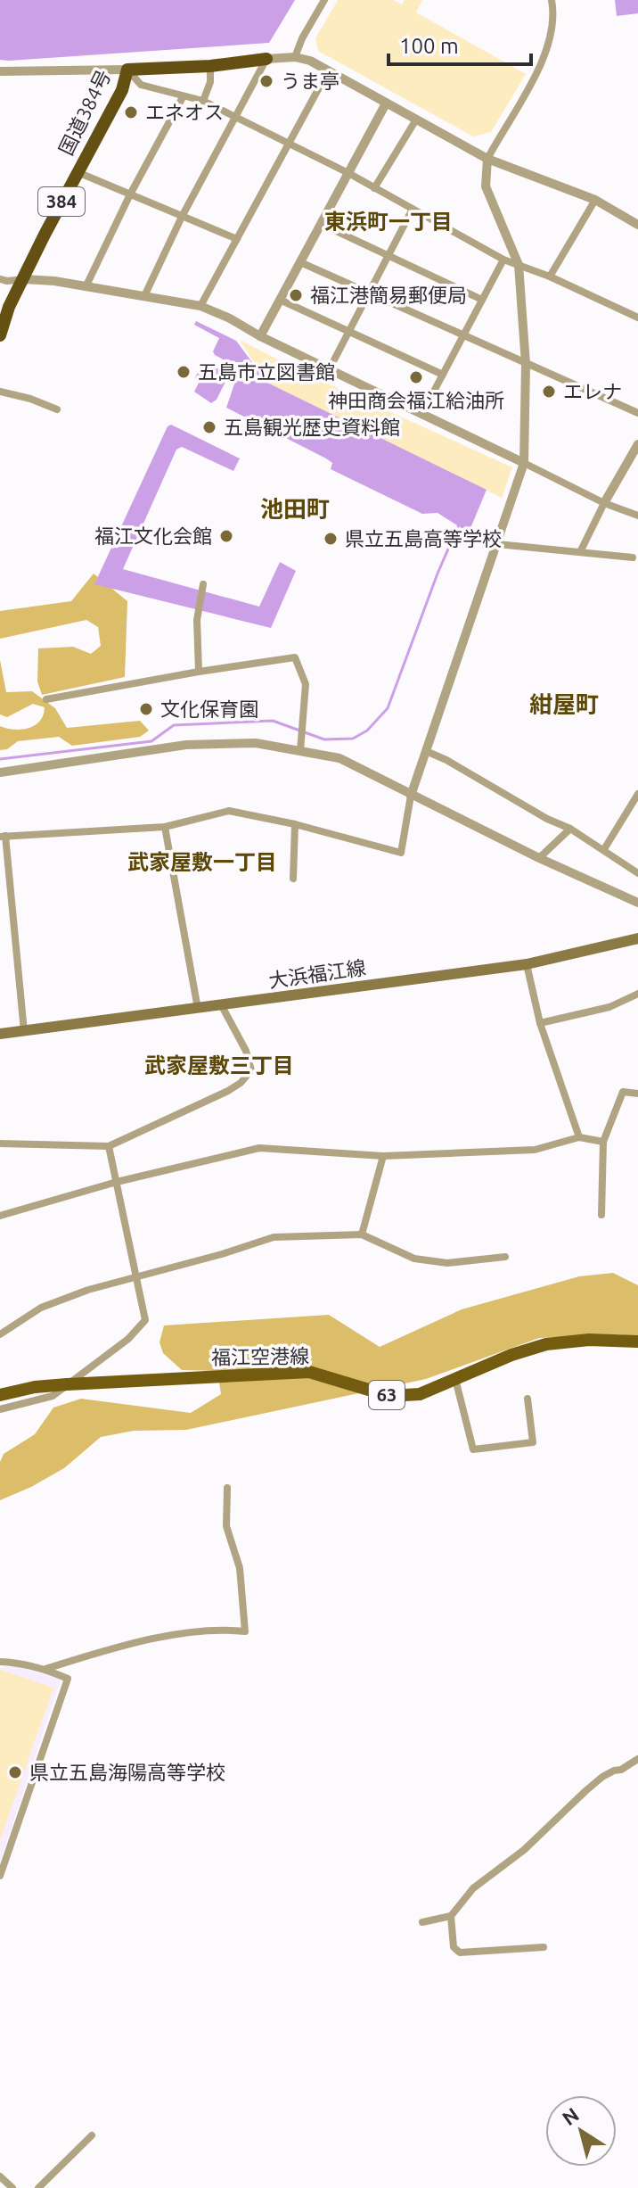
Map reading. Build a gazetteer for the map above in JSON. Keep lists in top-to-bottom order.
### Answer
{
  "streets": {
    "highway": ["国道384号", "384"],
    "main road": ["大浜福江線", "福江空港線", "63"]
  },
  "districts": [
    "東浜町一丁目",
    "池田町",
    "紺屋町",
    "武家屋敷一丁目",
    "武家屋敷三丁目"
  ],
  "places": [
    "うま亭",
    "エネオス",
    "福江港簡易郵便局",
    "五島市立図書館",
    "神田商会福江給油所",
    "エレナ",
    "五島観光歴史資料館",
    "福江文化会館",
    "県立五島高等学校",
    "文化保育園",
    "県立五島海陽高等学校"
  ],
  "scale_bar": "100 m",
  "north": "top left"
}
